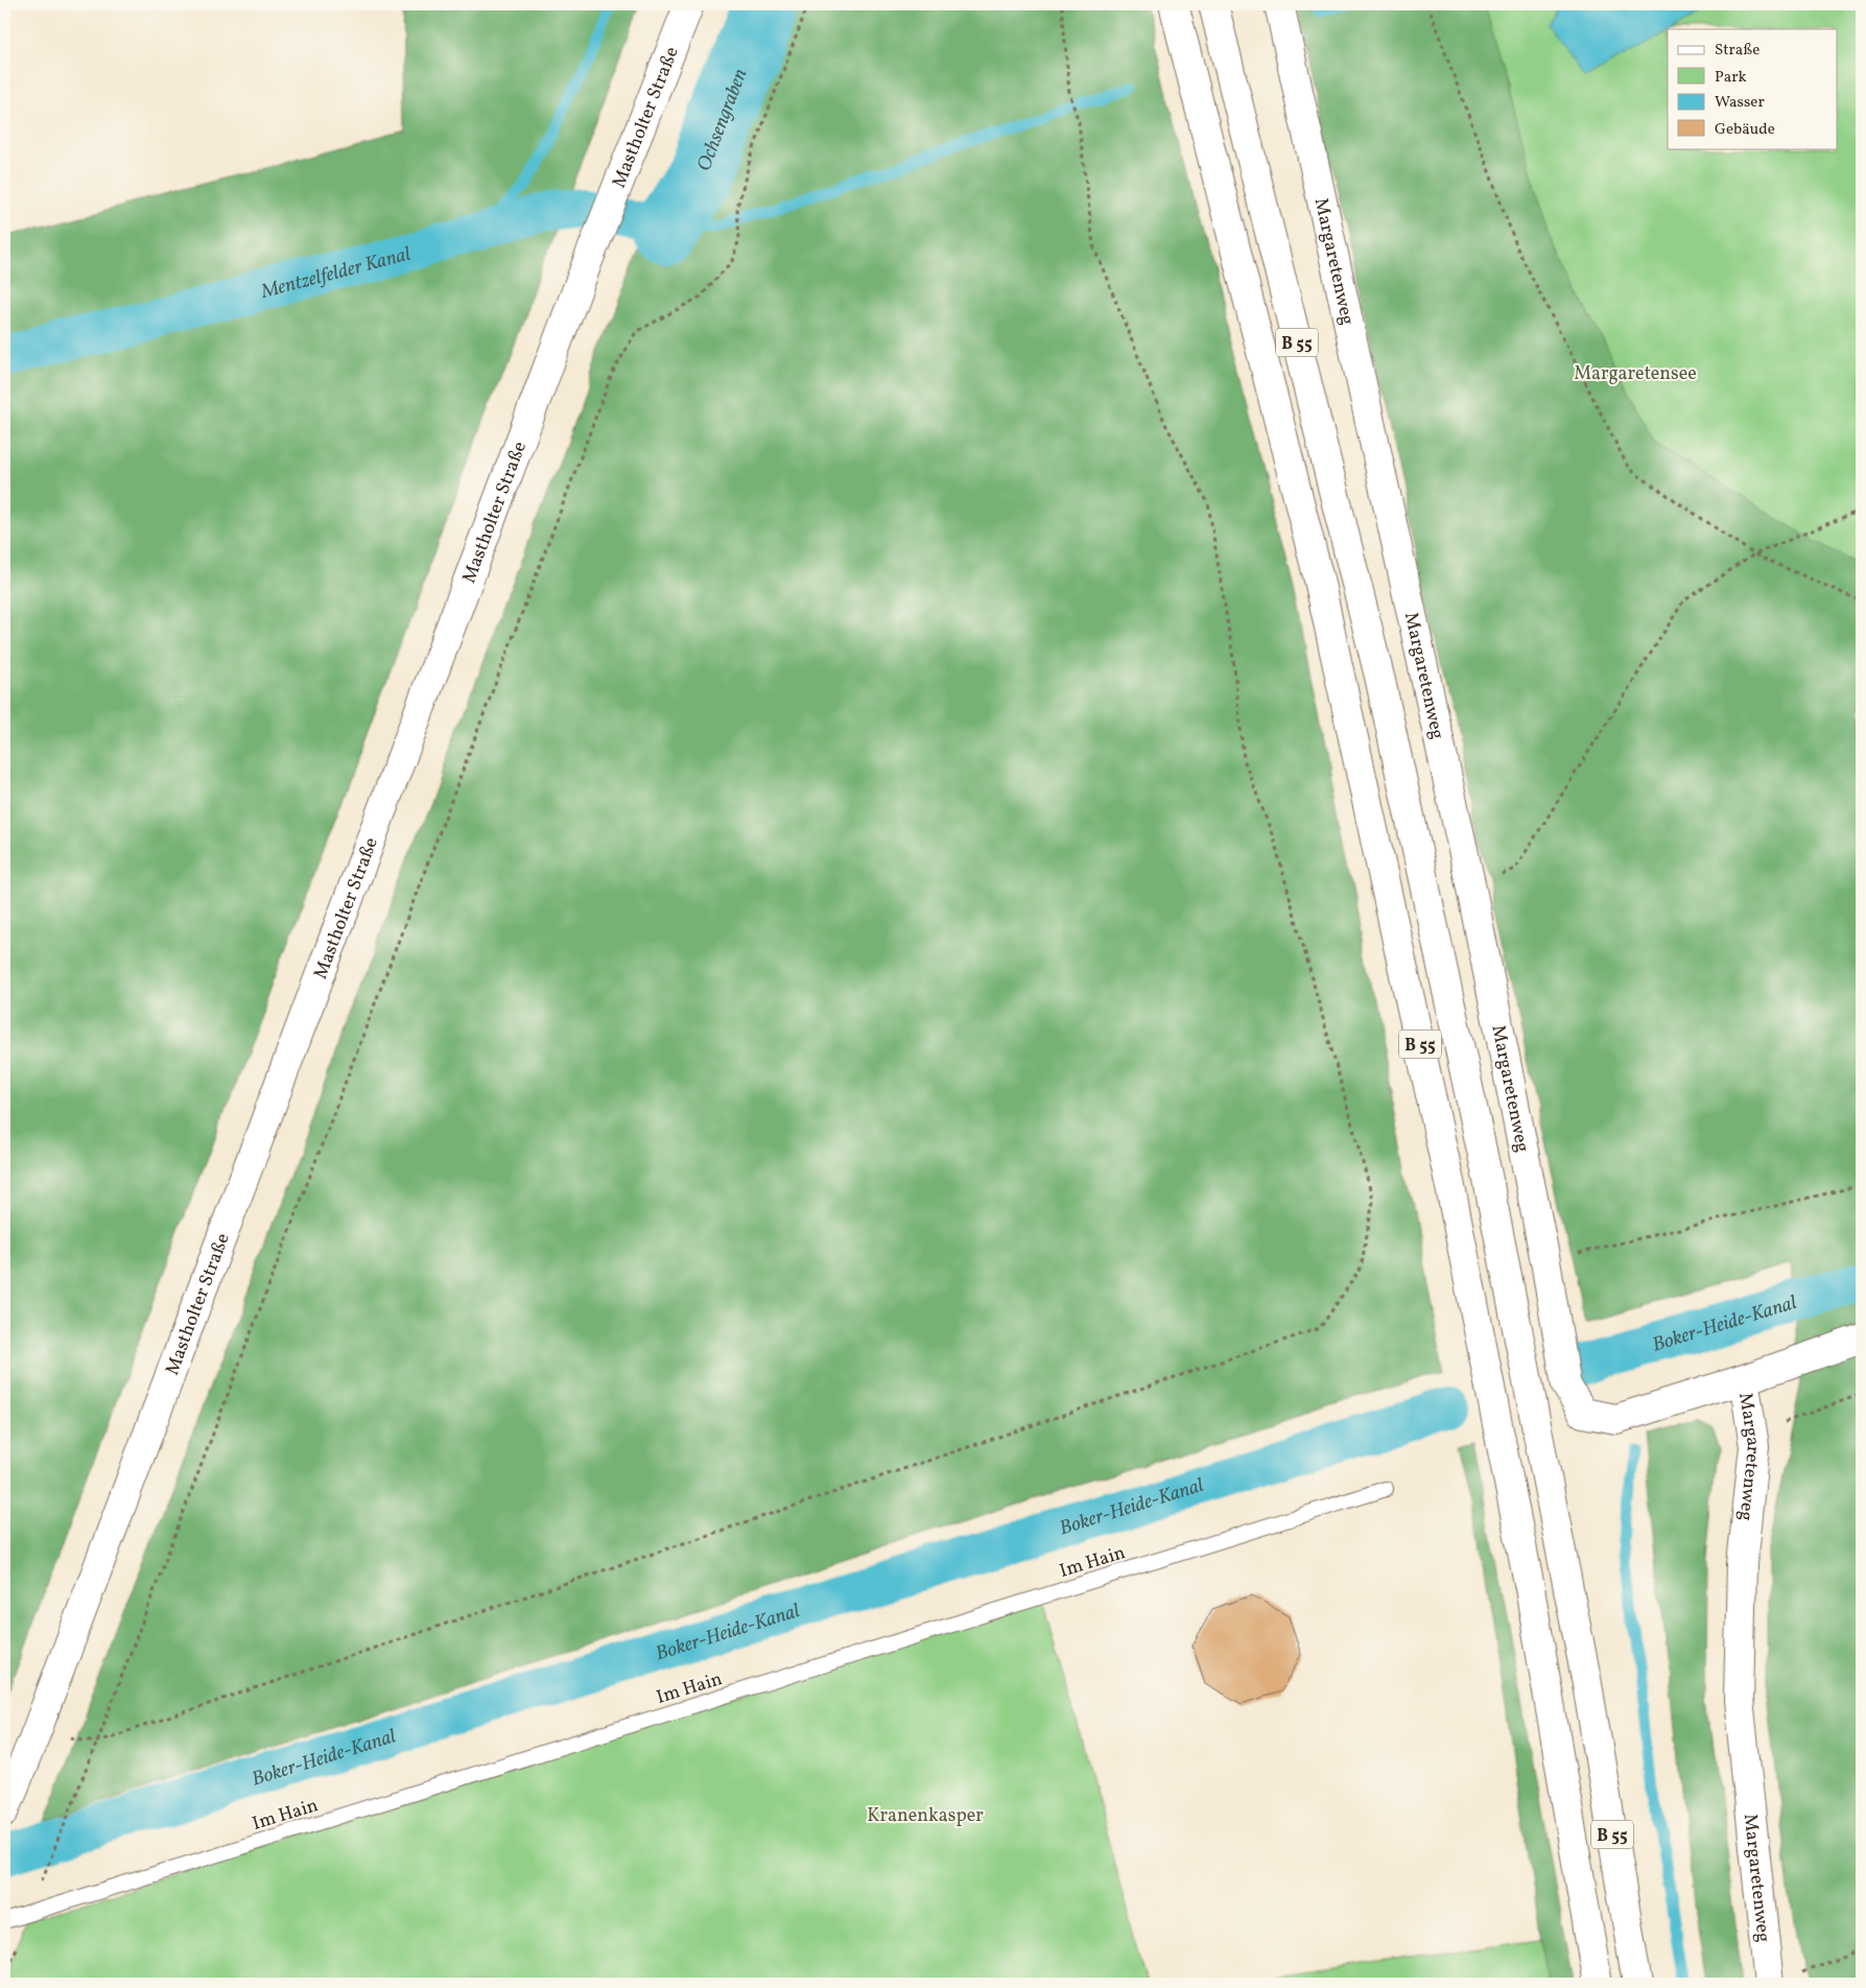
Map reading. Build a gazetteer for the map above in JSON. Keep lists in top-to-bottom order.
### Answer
{
  "streets": {
    "street": ["Mastholter Straße", "Margaretenweg", "B 55"],
    "lane": ["Im Hain"]
  },
  "water": ["Ochsengraben", "Mentzelfelder Kanal", "Boker-Heide-Kanal"],
  "parks": ["Margaretensee", "Kranenkasper"],
  "legend": [
    "Straße",
    "Park",
    "Wasser",
    "Gebäude"
  ]
}
